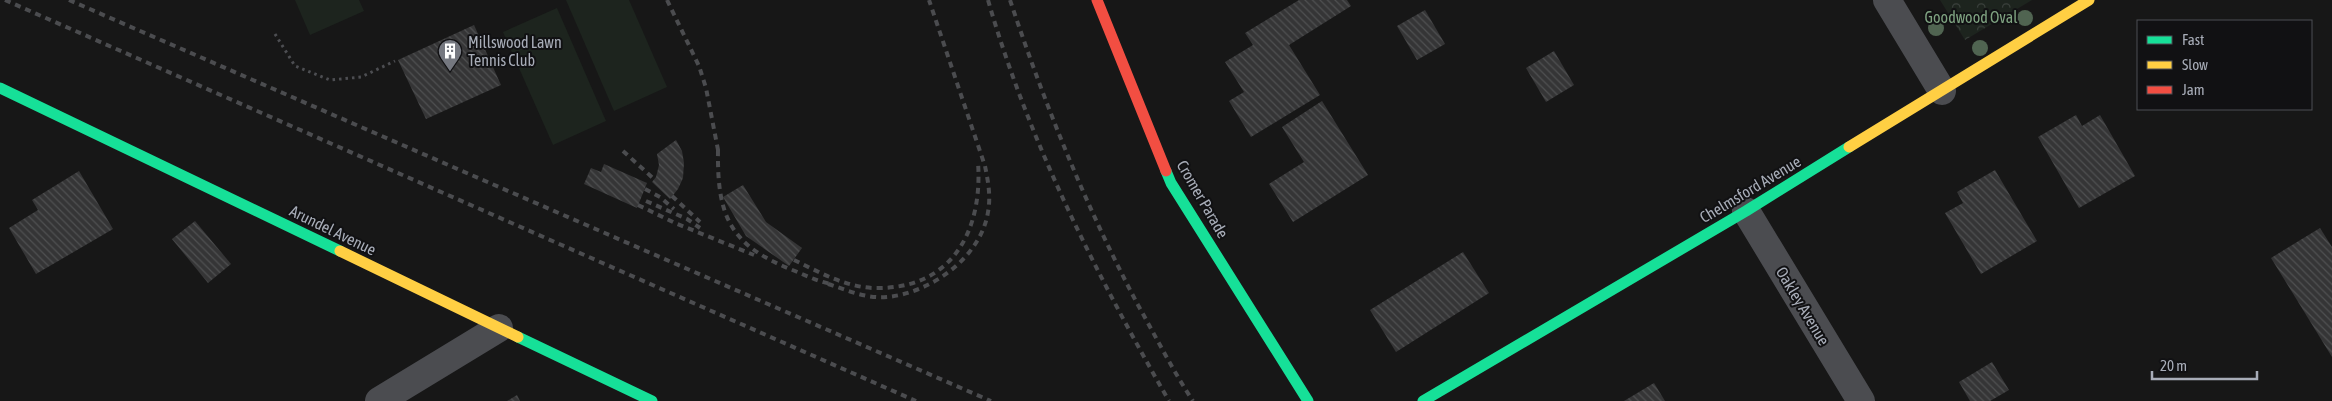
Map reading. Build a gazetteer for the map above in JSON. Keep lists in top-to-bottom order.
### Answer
{
  "streets": {
    "street": [
      "Chelmsford Avenue",
      "Cromer Parade",
      "Arundel Avenue",
      "Oakley Avenue"
    ]
  },
  "crossings": [
    ["Chelmsford Avenue", "Oakley Avenue"]
  ],
  "parks": ["Goodwood Oval"],
  "places": {
    "building": ["Millswood Lawn Tennis Club"]
  },
  "legend": ["Fast", "Slow", "Jam"],
  "scale_bar": "20 m"
}
